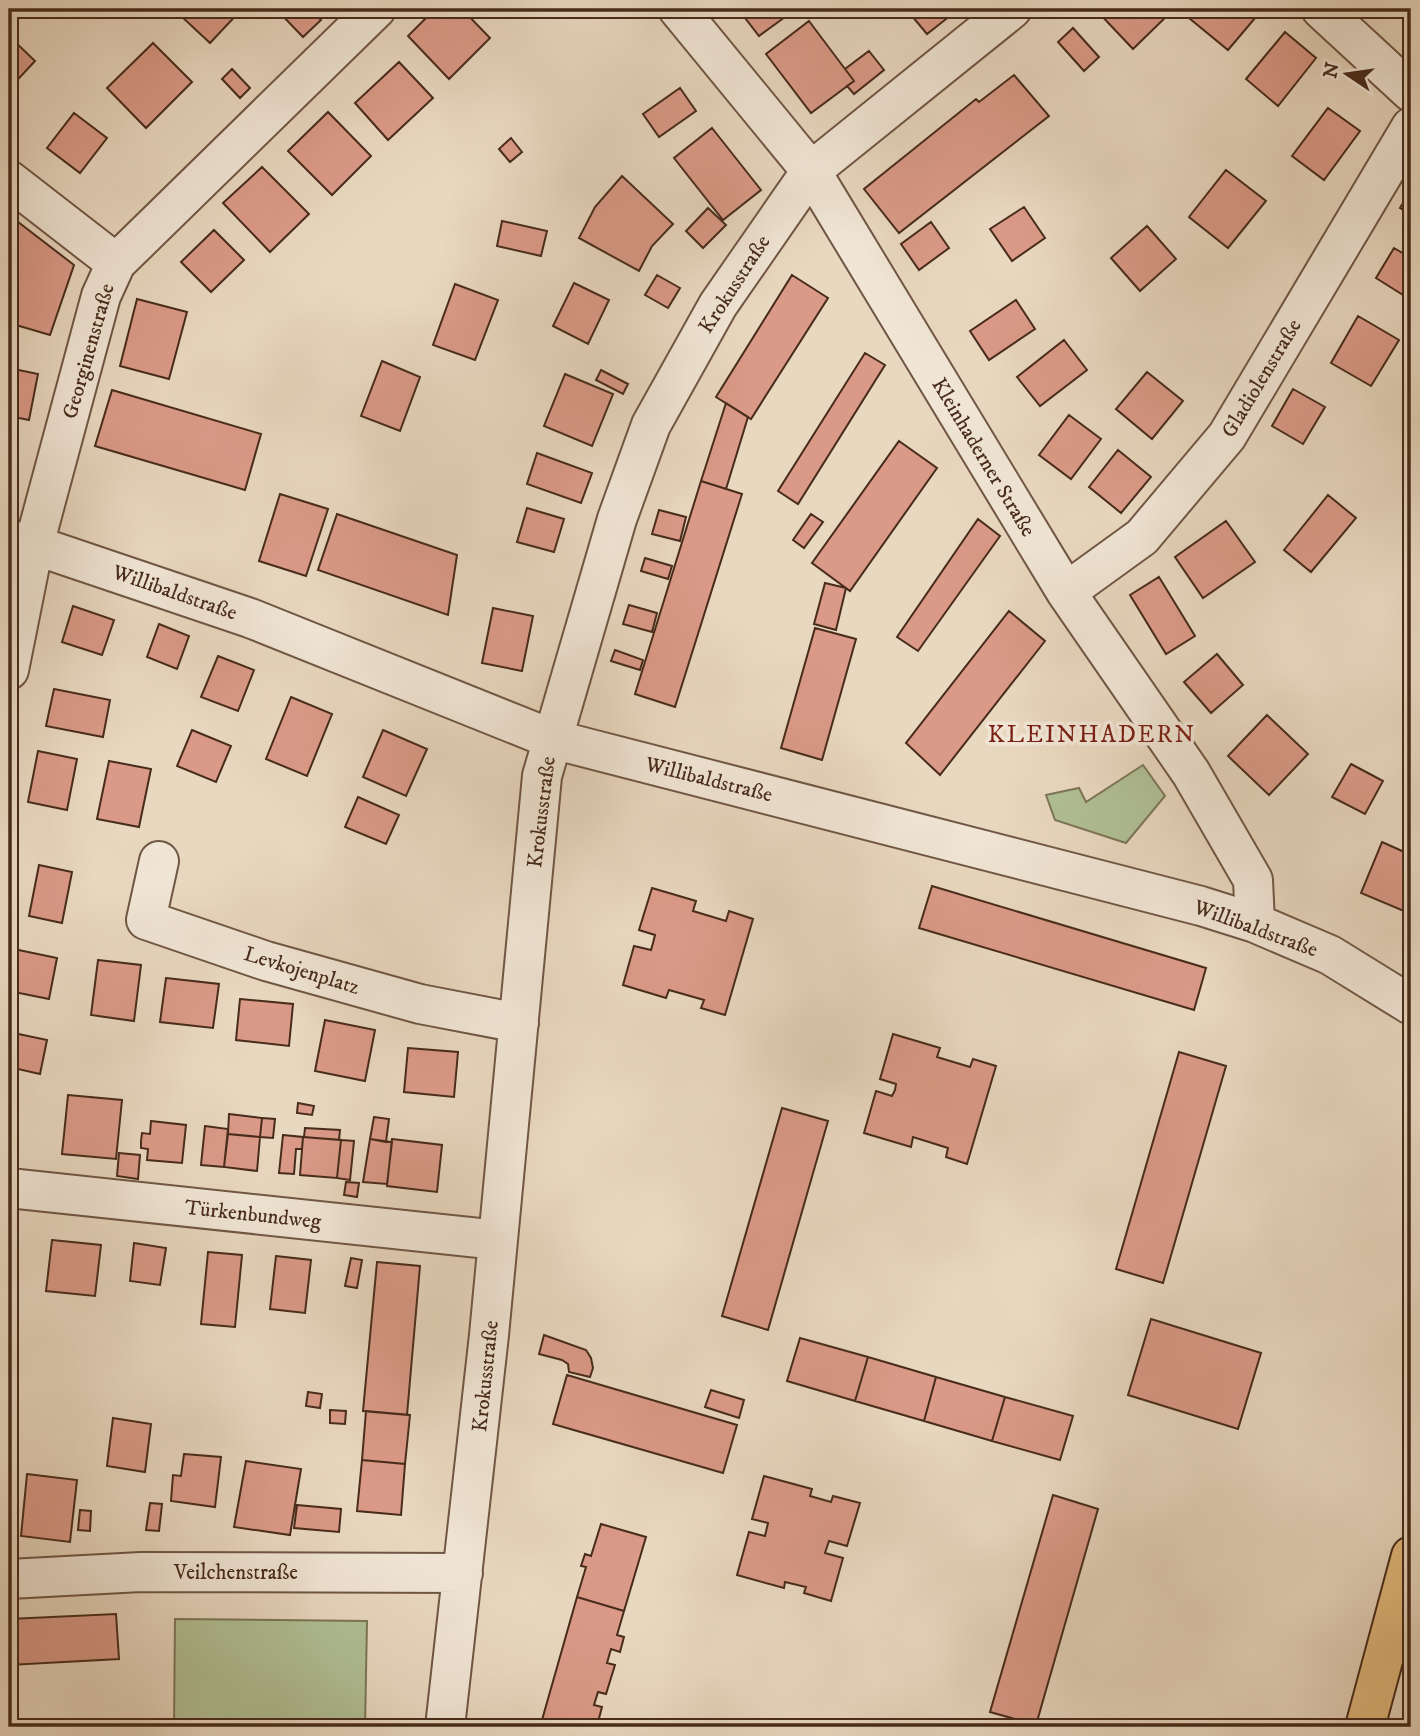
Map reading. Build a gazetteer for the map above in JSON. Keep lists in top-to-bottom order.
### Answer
{
  "streets": {
    "street": [
      "Krokusstraße",
      "Georginenstraße",
      "Gladiolenstraße",
      "Kleinhaderner Straße",
      "Willibaldstraße",
      "Levkojenplatz",
      "Türkenbundweg",
      "Veilchenstraße"
    ]
  },
  "crossings": [
    ["Krokusstraße", "Kleinhaderner Straße"],
    ["Krokusstraße", "Willibaldstraße"],
    ["Krokusstraße", "Levkojenplatz"],
    ["Krokusstraße", "Türkenbundweg"],
    ["Krokusstraße", "Veilchenstraße"],
    ["Georginenstraße", "Willibaldstraße"],
    ["Gladiolenstraße", "Kleinhaderner Straße"],
    ["Kleinhaderner Straße", "Willibaldstraße"]
  ],
  "districts": ["KLEINHADERN"],
  "north": "left"
}
